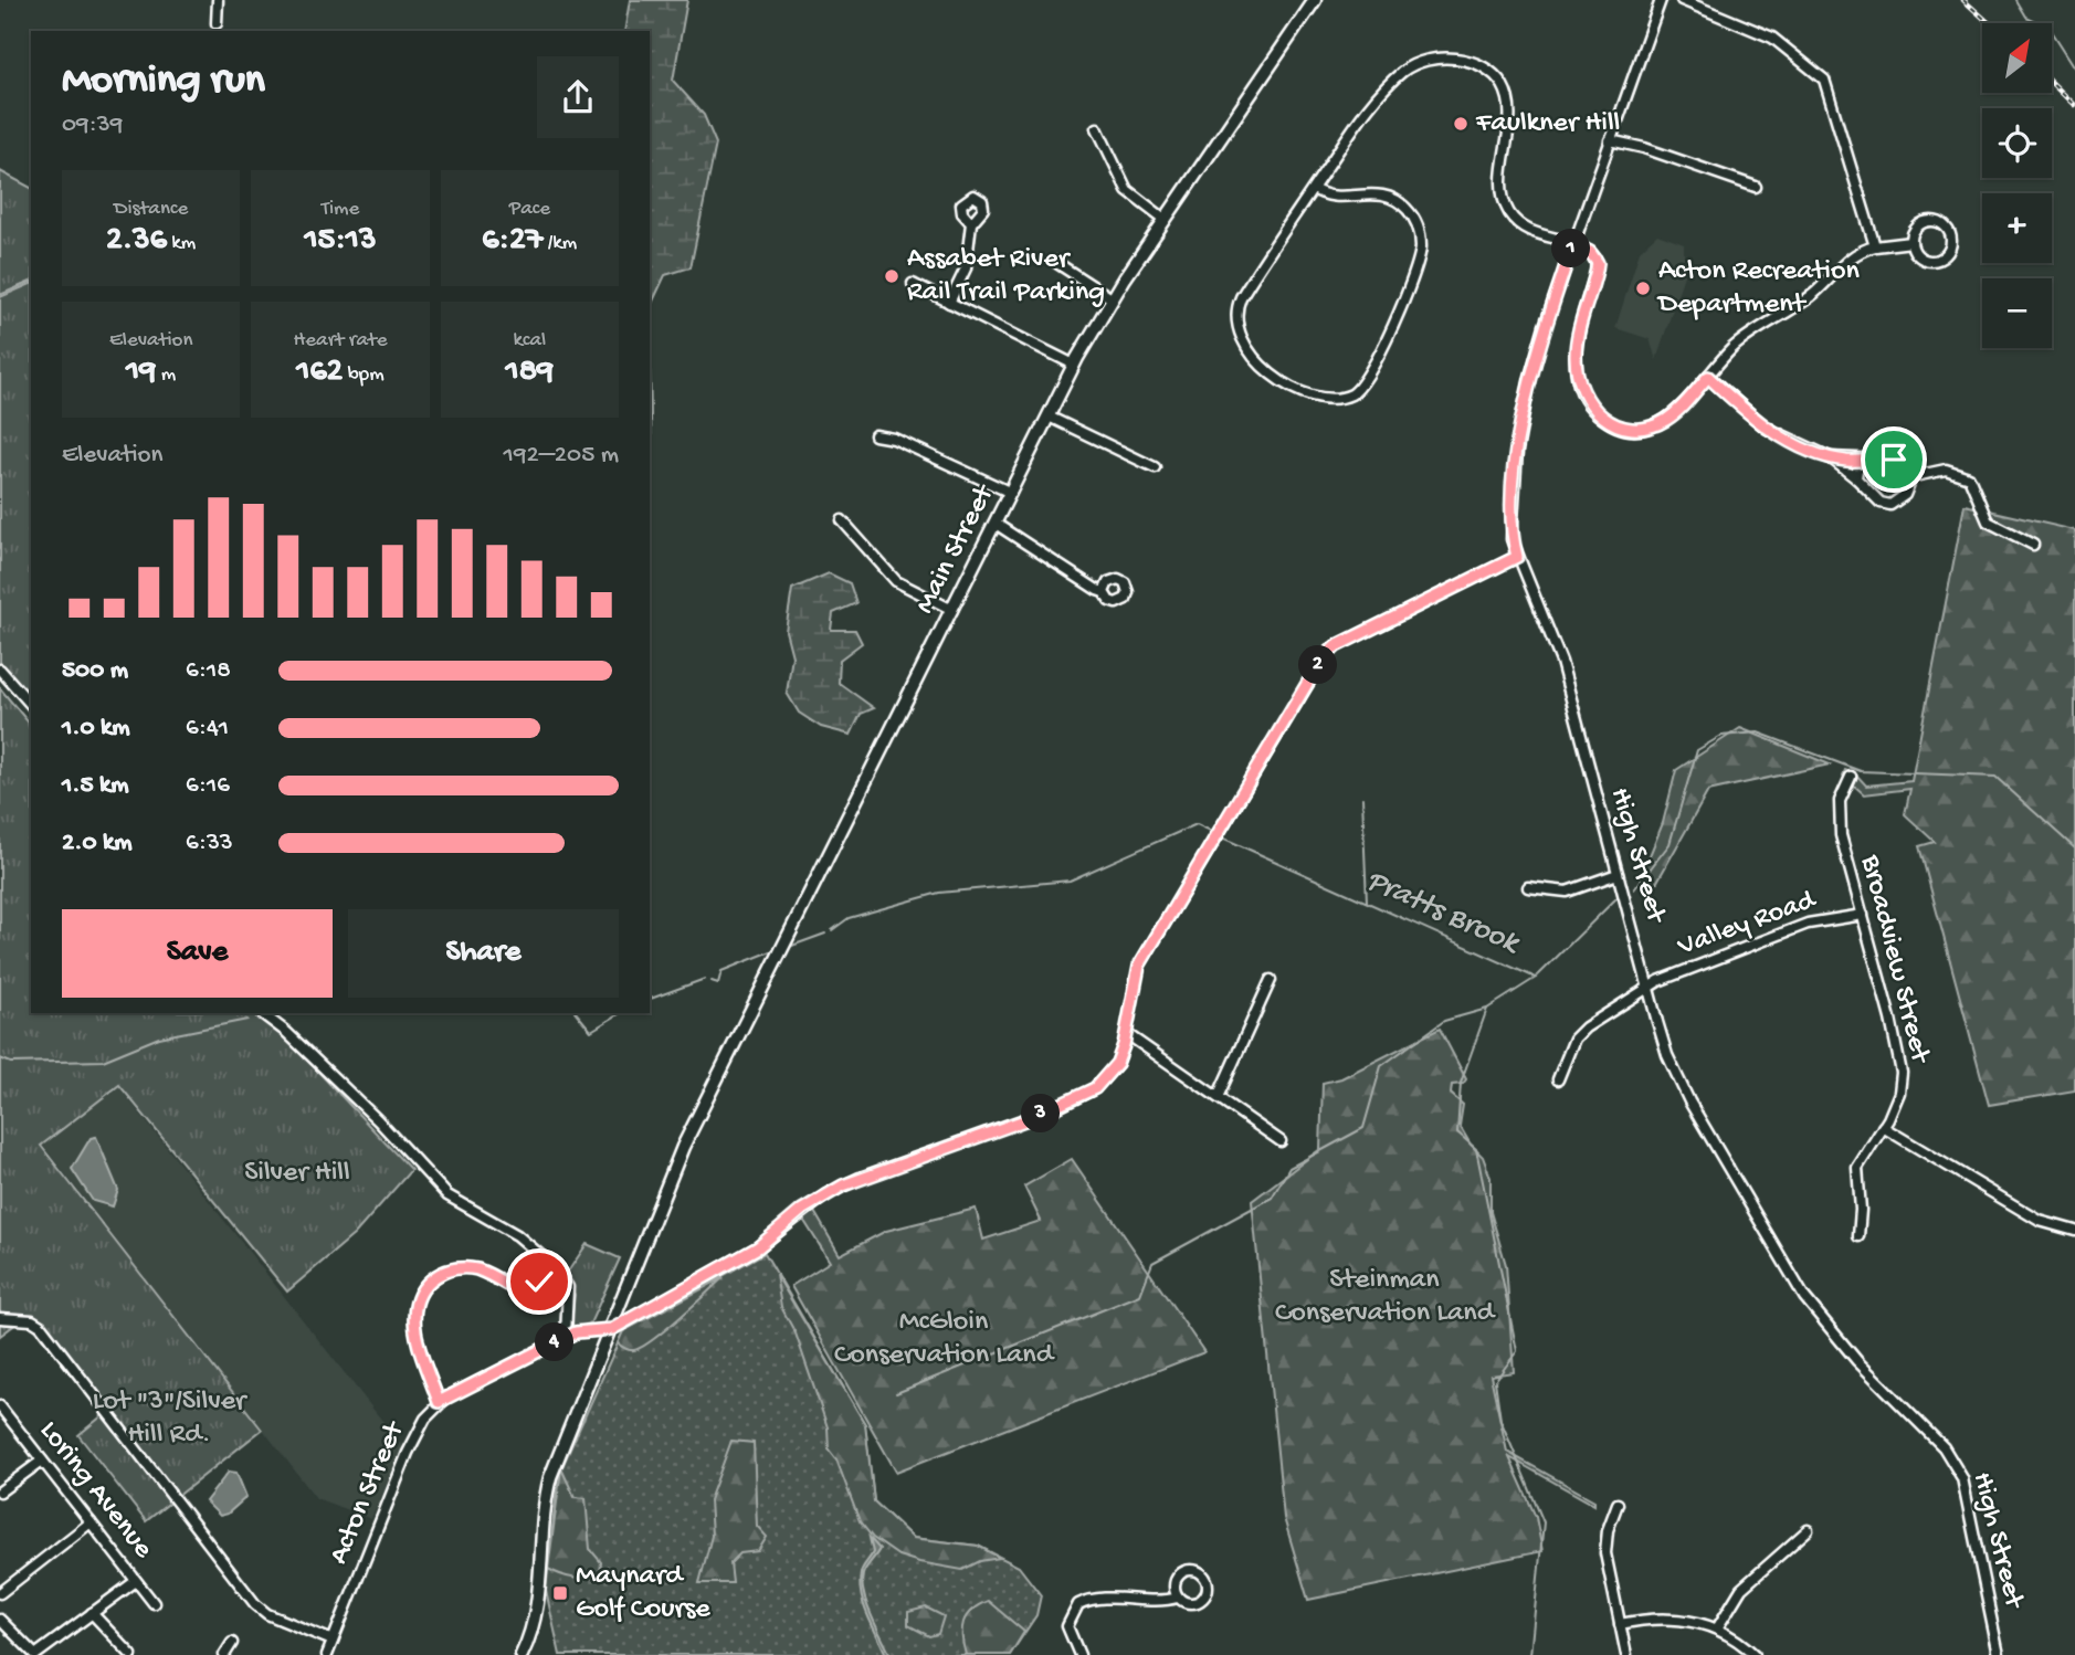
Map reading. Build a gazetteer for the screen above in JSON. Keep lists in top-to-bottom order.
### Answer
{
  "streets": {
    "main road": ["Main Street"],
    "street": [
      "High Street",
      "Valley Road",
      "Broadview Street",
      "Loring Avenue",
      "Acton Street"
    ]
  },
  "crossings": [
    ["Main Street", "Acton Street"],
    ["High Street", "Valley Road"],
    ["Valley Road", "Broadview Street"]
  ],
  "water": ["Pratts Brook"],
  "parks": [
    "Silver Hill",
    "Steinman Conservation Land",
    "McGloin Conservation Land",
    "Lot \"3\"/Silver Hill Rd."
  ],
  "places": {
    "other": ["Faulkner Hill", "Assabet River Rail Trail Parking", "Acton Recreation Department"],
    "transit": ["Maynard Golf Course"]
  },
  "north": "top right",
  "page": {
    "map_buttons": ["+", "−"],
    "heading": ["Morning run", "09:39"],
    "stats": [
      ["Distance", "2.36 km"],
      ["Time", "15:13"],
      ["Pace", "6:27 /km"],
      ["Elevation", "19 m"],
      ["Heart rate", "162 bpm"],
      ["kcal", "189"]
    ],
    "pins": [
      "1",
      "2",
      "3",
      "4"
    ],
    "chart": ["Elevation", "192–205 m"],
    "list": [
      {
        "name": "500 m",
        "note": "6:18"
      },
      {
        "name": "1.0 km",
        "note": "6:41"
      },
      {
        "name": "1.5 km",
        "note": "6:16"
      },
      {
        "name": "2.0 km",
        "note": "6:33"
      }
    ],
    "buttons": ["Save", "Share"]
  }
}
